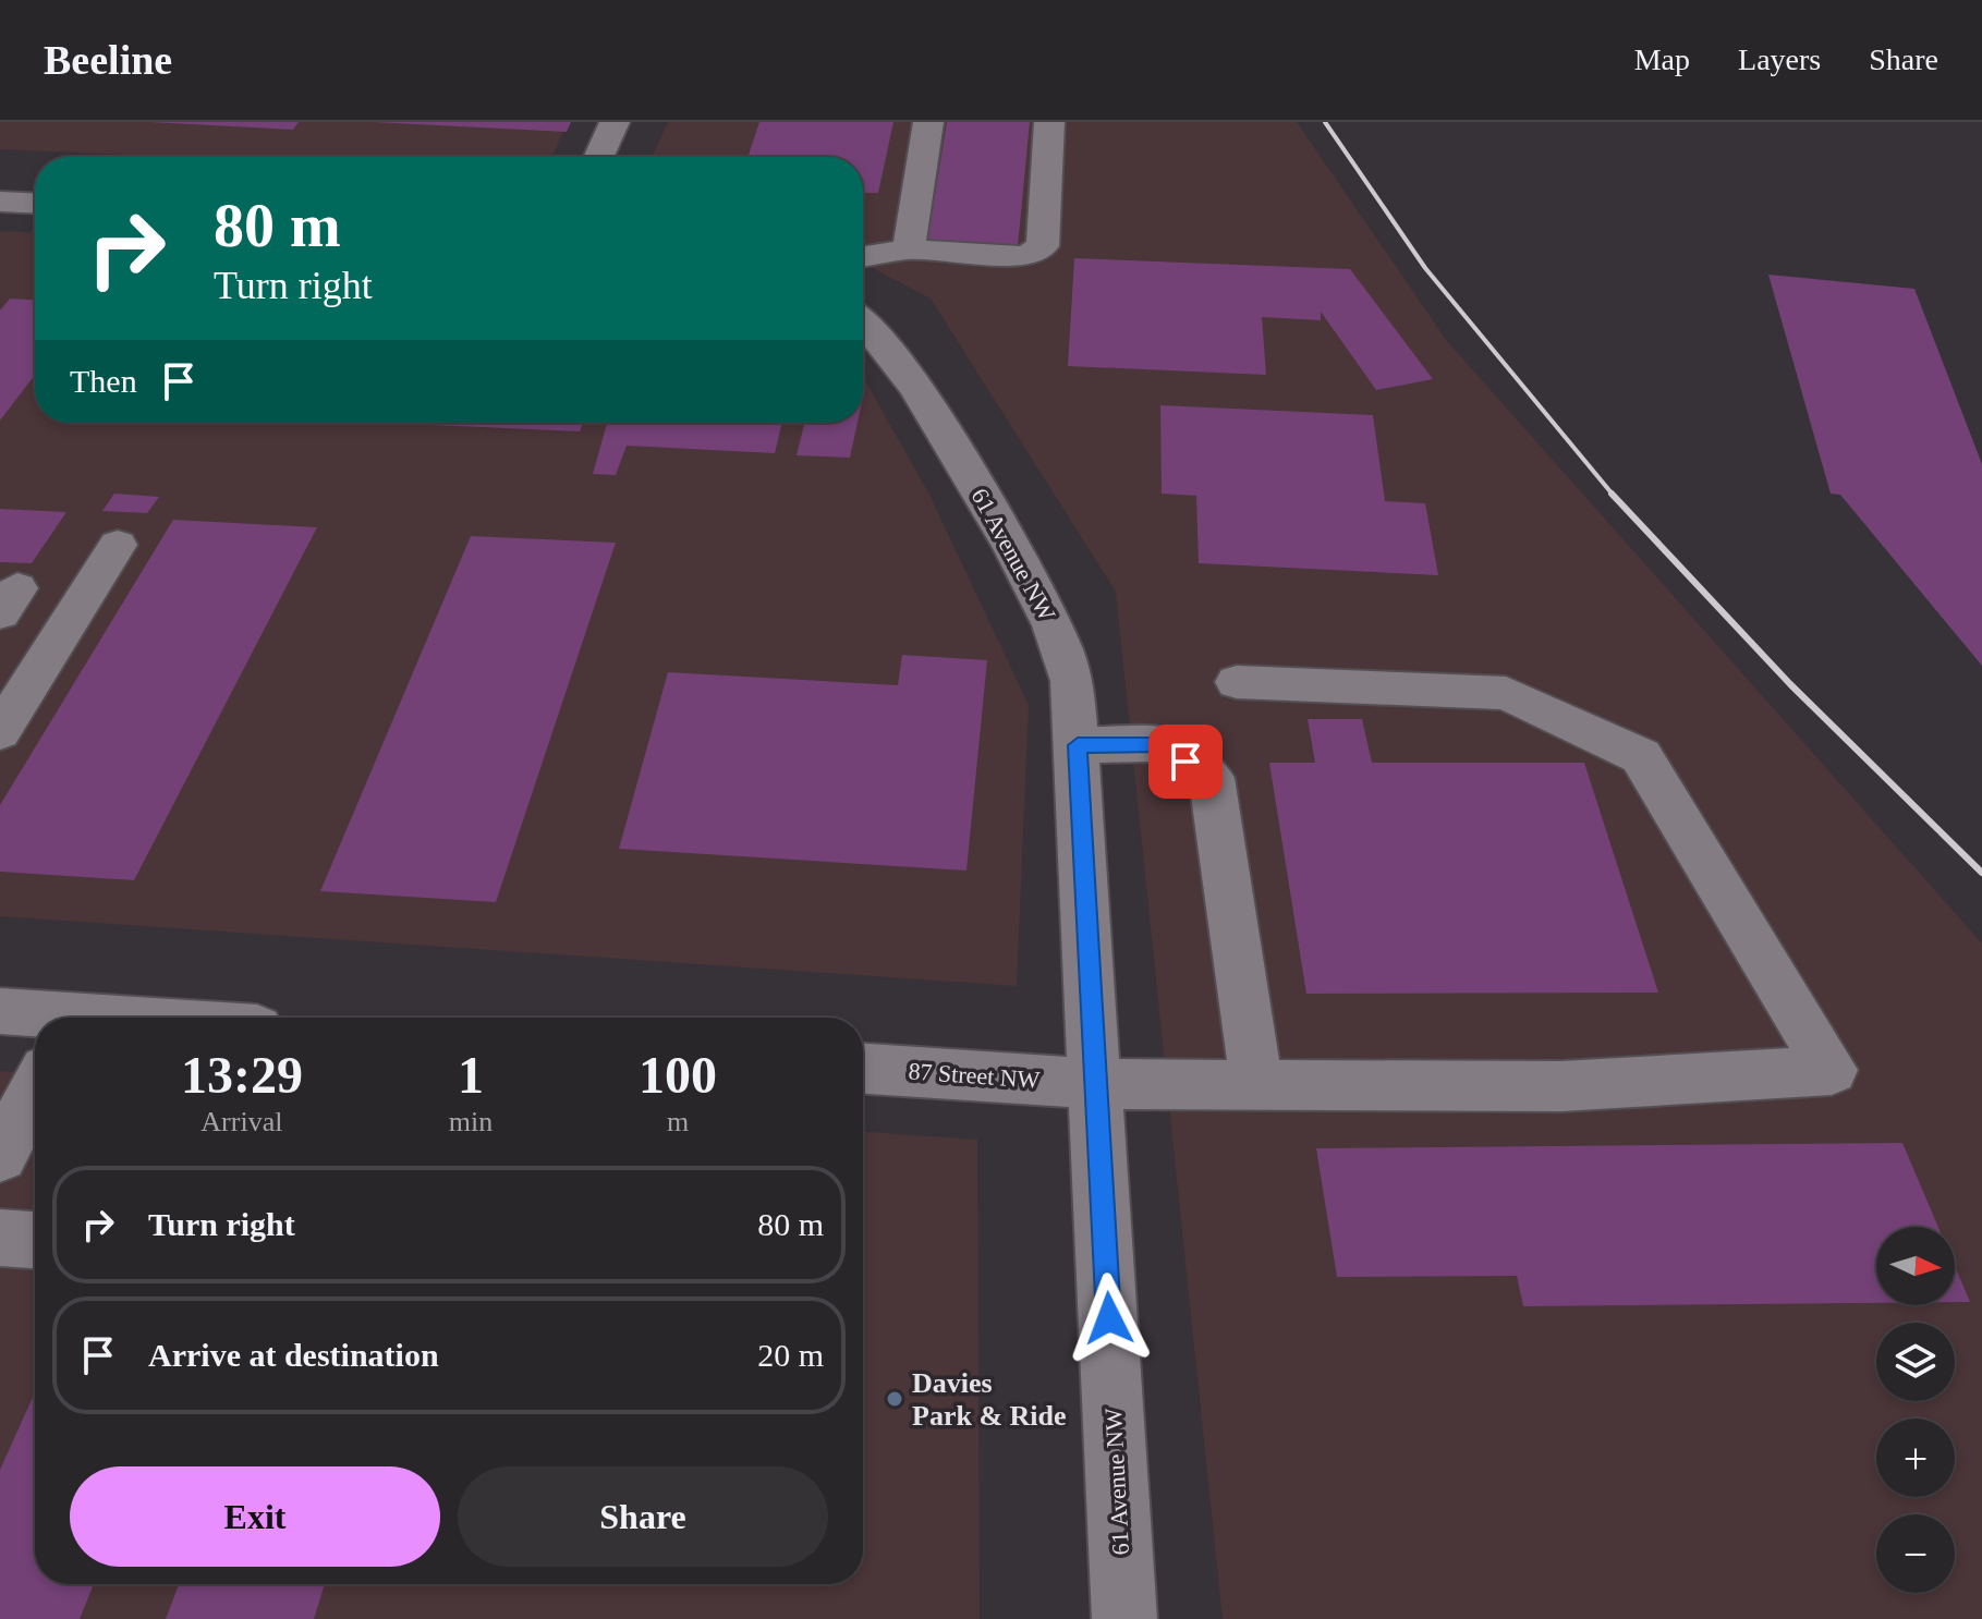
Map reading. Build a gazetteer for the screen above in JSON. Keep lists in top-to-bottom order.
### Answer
{
  "streets": {
    "street": ["61 Avenue NW", "87 Street NW"]
  },
  "crossings": [
    ["61 Avenue NW", "87 Street NW"]
  ],
  "places": ["Davies Park & Ride"],
  "north": "right",
  "page": {
    "header": "Beeline",
    "nav": ["Map", "Layers", "Share"],
    "turn": ["80 m", "Turn right"],
    "then": "Then",
    "eta": [
      "13:29",
      "Arrival",
      "1",
      "min",
      "100",
      "m"
    ],
    "list": [
      {
        "name": "Turn right",
        "value": "80 m"
      },
      {
        "name": "Arrive at destination",
        "value": "20 m"
      }
    ],
    "map_buttons": ["+", "−"],
    "buttons": ["Exit", "Share"]
  }
}
